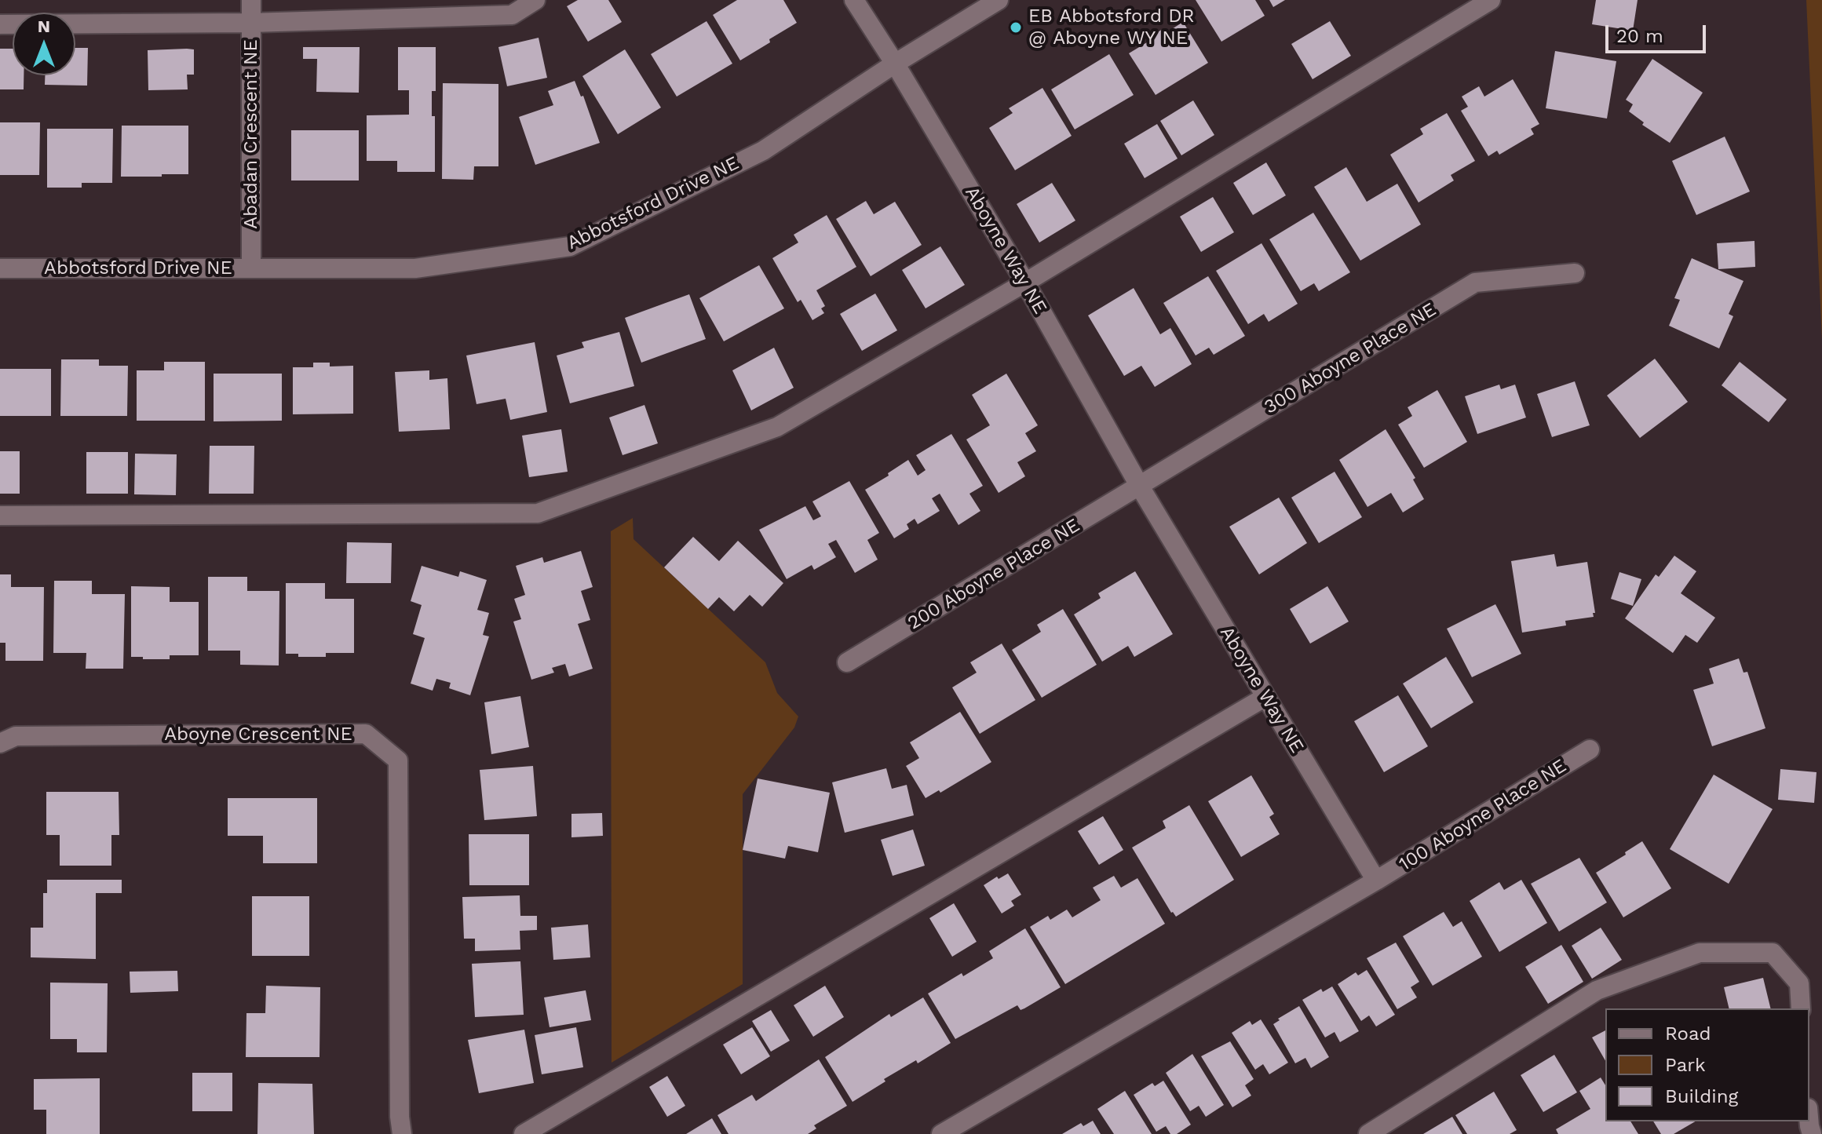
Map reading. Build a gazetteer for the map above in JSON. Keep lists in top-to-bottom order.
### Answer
{
  "streets": {
    "street": [
      "Abadan Crescent NE",
      "Abbotsford Drive NE",
      "Aboyne Way NE",
      "300 Aboyne Place NE",
      "200 Aboyne Place NE",
      "Aboyne Crescent NE",
      "100 Aboyne Place NE"
    ]
  },
  "crossings": [
    ["Abadan Crescent NE", "Abbotsford Drive NE"],
    ["Abbotsford Drive NE", "Aboyne Way NE"],
    ["Aboyne Way NE", "300 Aboyne Place NE"],
    ["Aboyne Way NE", "200 Aboyne Place NE"],
    ["Aboyne Way NE", "100 Aboyne Place NE"],
    ["300 Aboyne Place NE", "200 Aboyne Place NE"]
  ],
  "places": ["EB Abbotsford DR @ Aboyne WY NE"],
  "legend": ["Road", "Park", "Building"],
  "scale_bar": "20 m",
  "north": "top"
}
